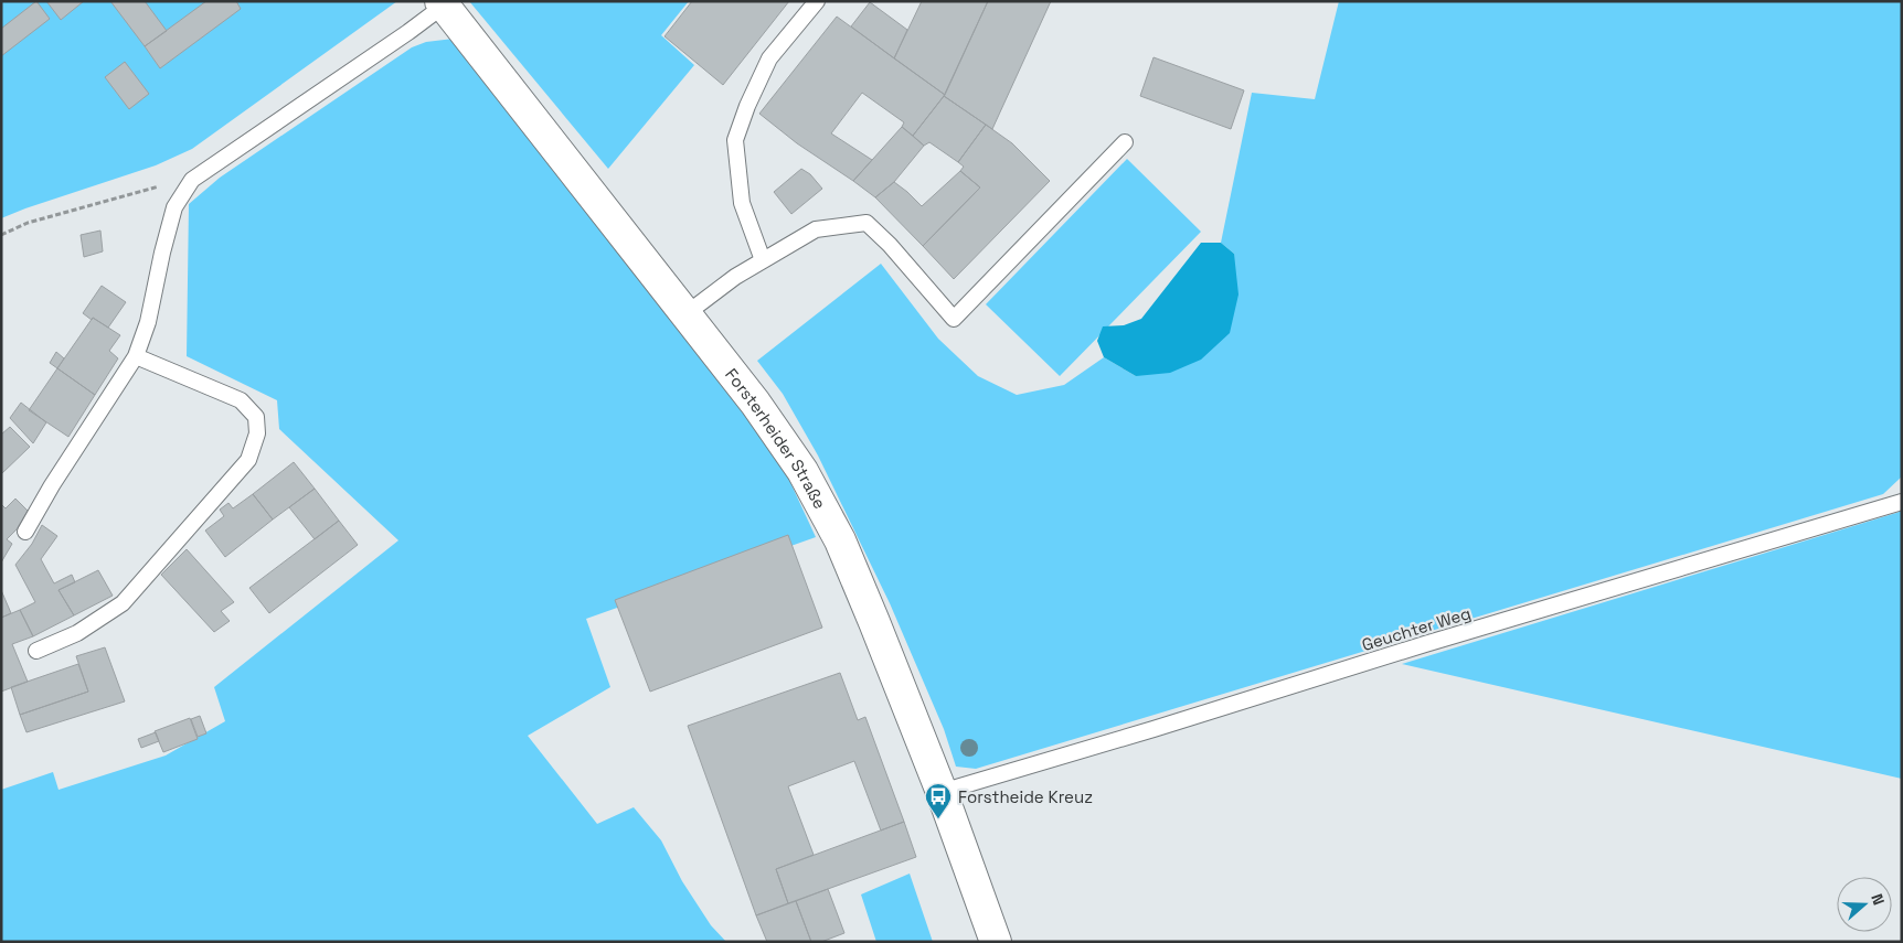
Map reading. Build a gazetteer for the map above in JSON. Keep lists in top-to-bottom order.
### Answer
{
  "streets": {
    "street": ["Forsterheider Straße"],
    "lane": ["Geuchter Weg"]
  },
  "crossings": [
    ["Forsterheider Straße", "Geuchter Weg"]
  ],
  "places": {
    "bus stop": ["Forstheide Kreuz"]
  },
  "north": "right"
}
